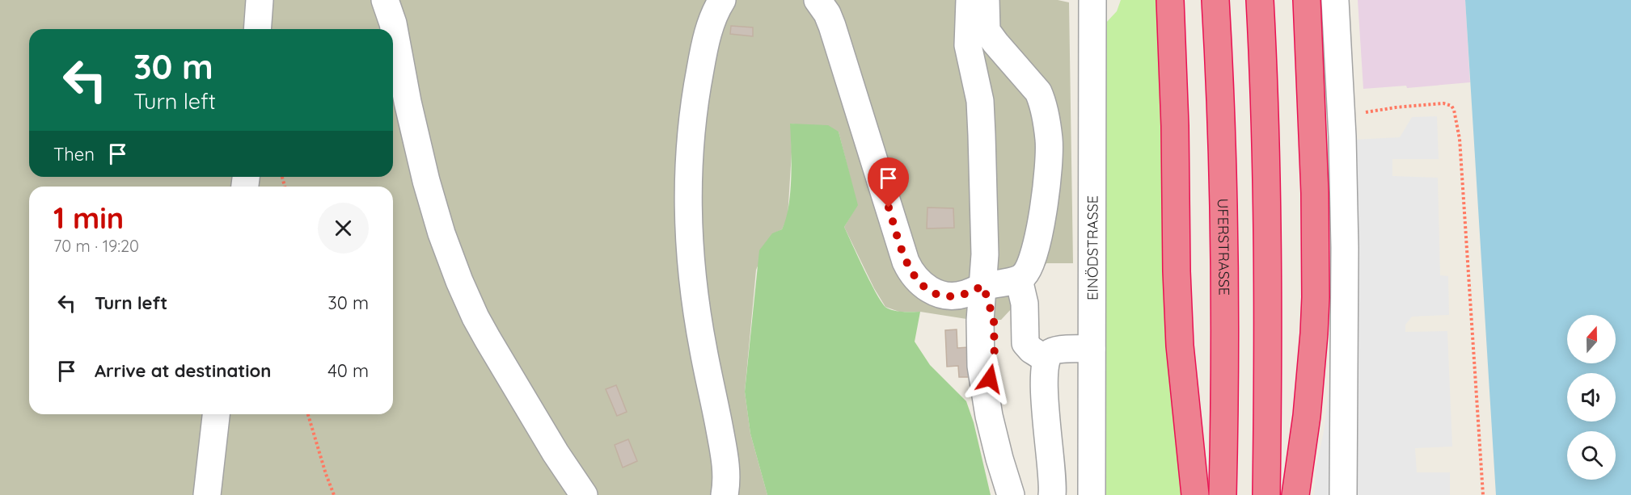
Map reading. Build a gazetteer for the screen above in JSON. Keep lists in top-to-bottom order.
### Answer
{
  "streets": {
    "highway": ["UFERSTRASSE"],
    "street": ["EINÖDSTRASSE"]
  },
  "north": "top",
  "page": {
    "turn": ["30 m", "Turn left"],
    "then": "Then",
    "heading": ["1 min", "70 m · 19:20"],
    "list": [
      {
        "name": "Turn left",
        "value": "30 m"
      },
      {
        "name": "Arrive at destination",
        "value": "40 m"
      }
    ]
  }
}
